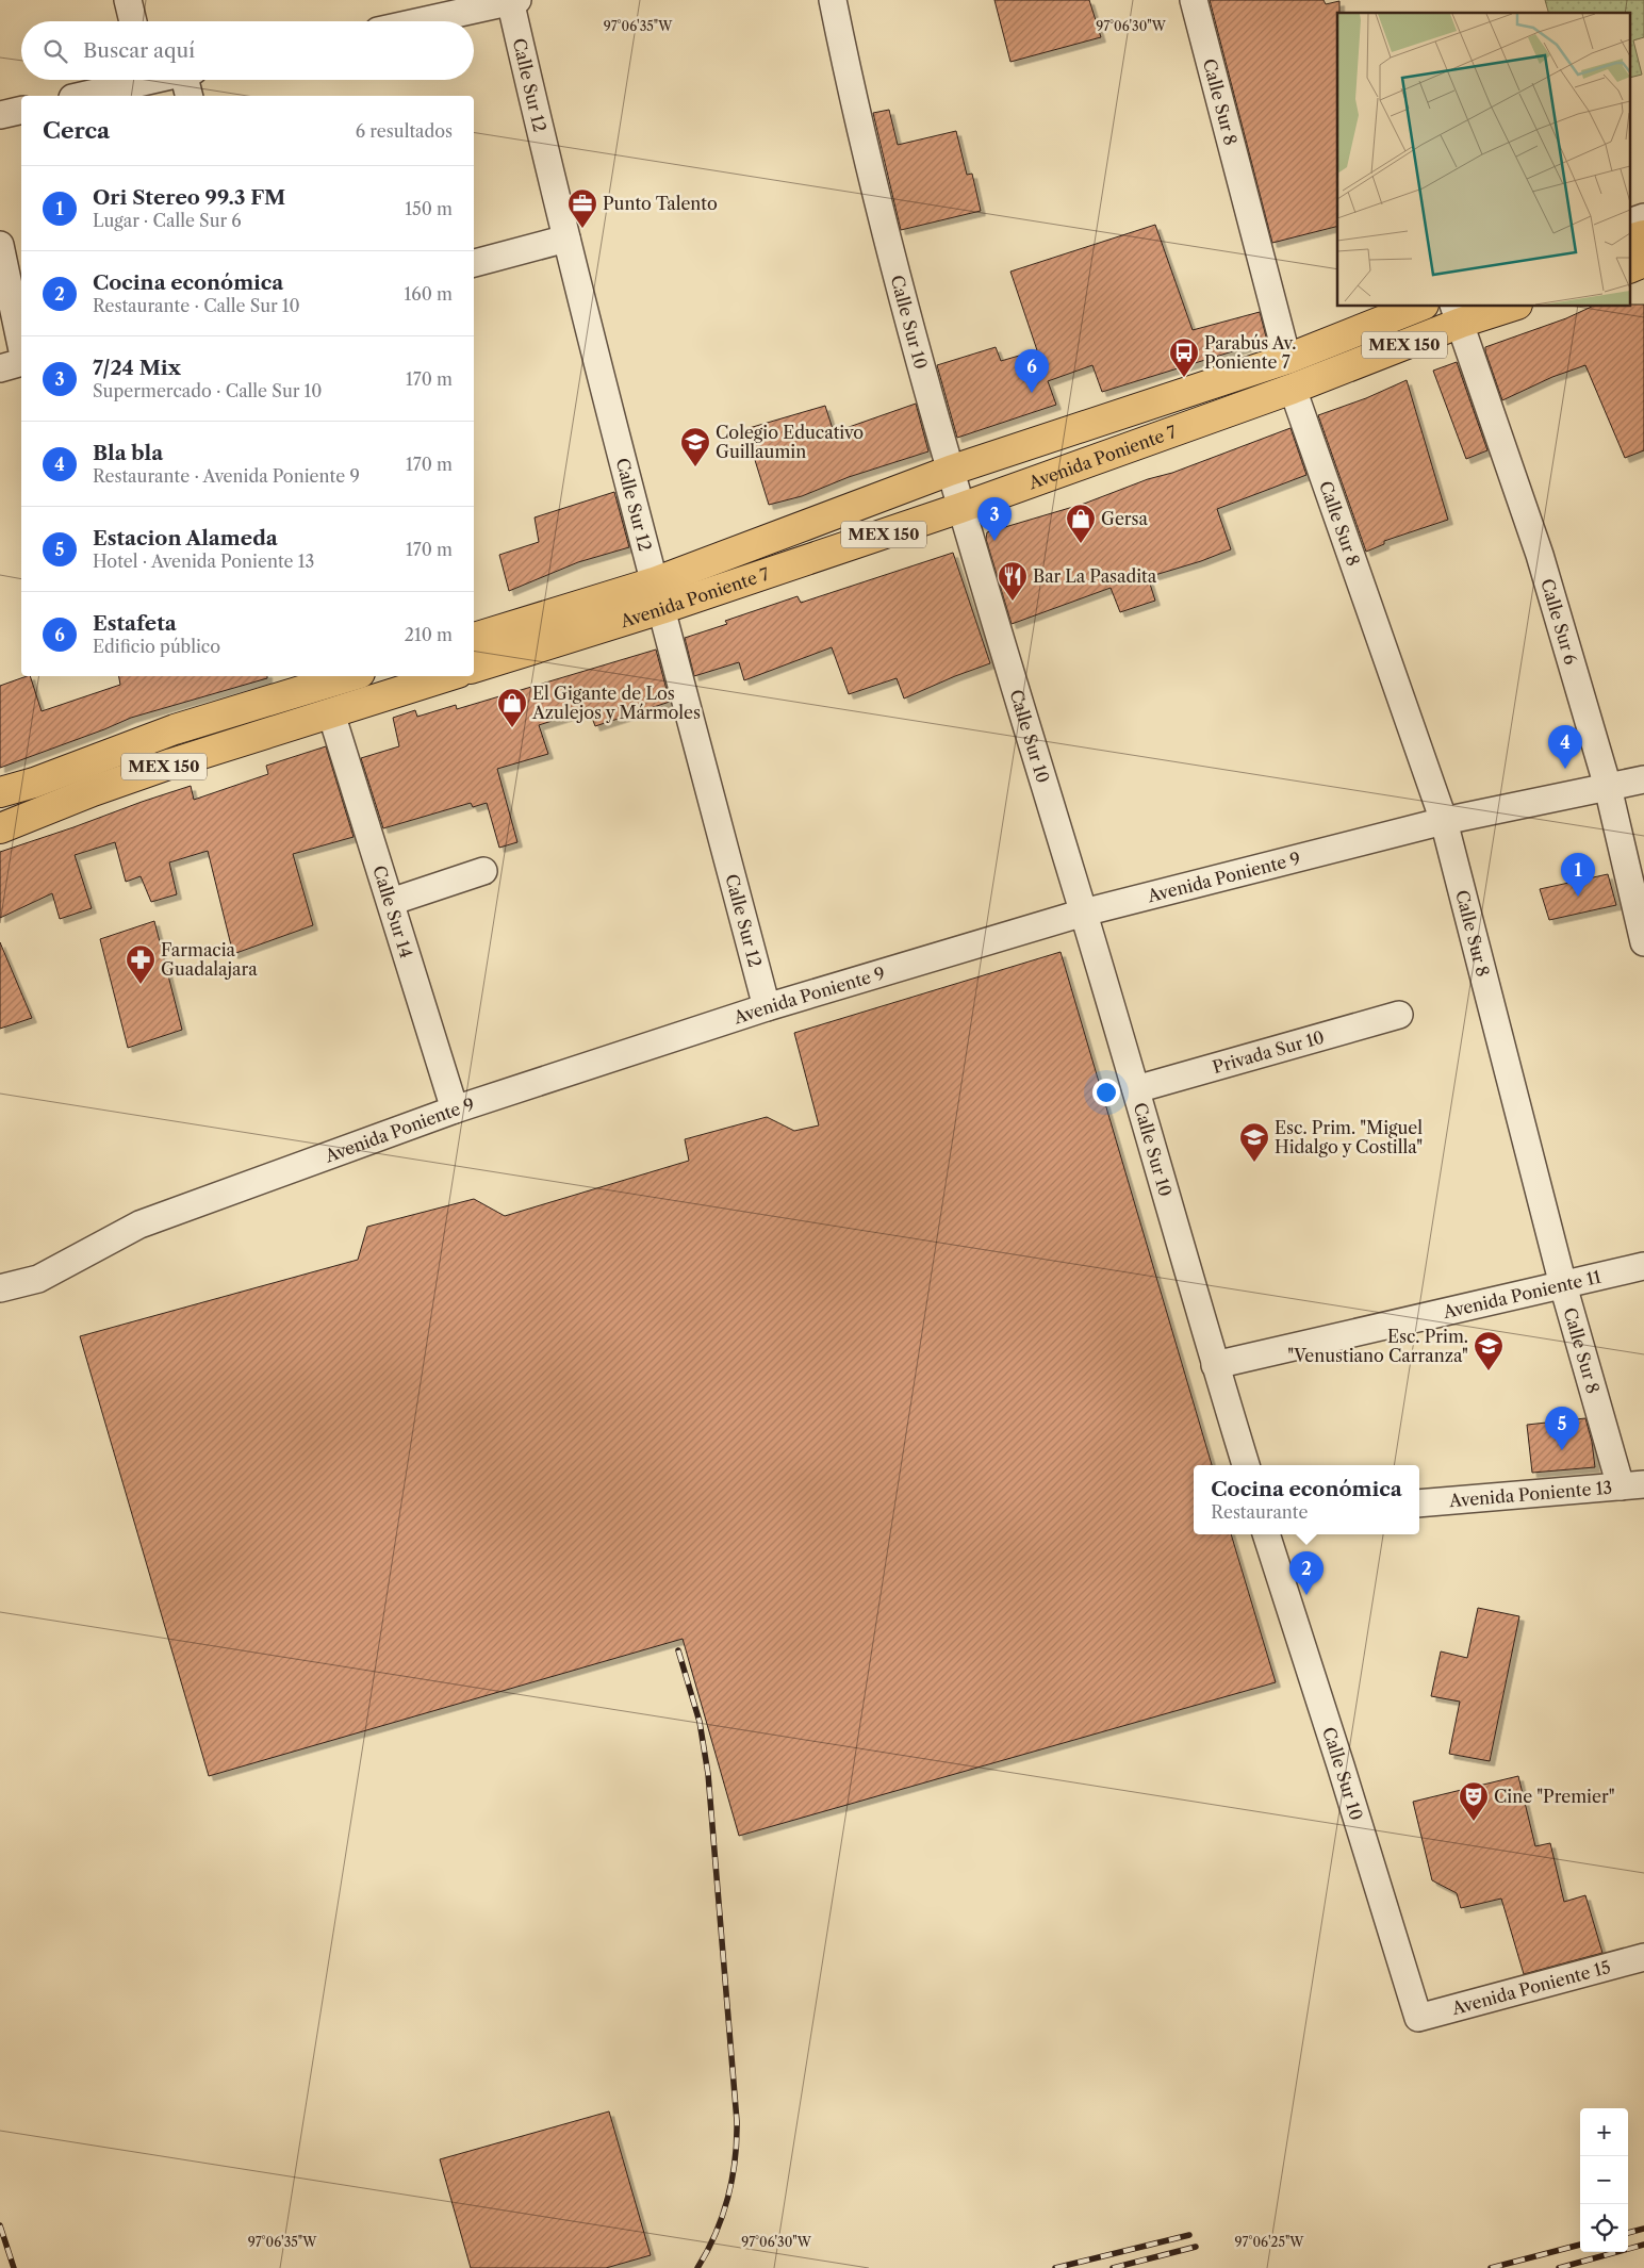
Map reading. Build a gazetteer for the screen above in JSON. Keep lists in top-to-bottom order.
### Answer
{
  "streets": {
    "main road": ["MEX 150", "Avenida Poniente 7"],
    "street": [
      "Calle Sur 12",
      "Calle Sur 8",
      "Calle Sur 10",
      "Calle Sur 6",
      "Avenida Poniente 9",
      "Calle Sur 14",
      "Privada Sur 10",
      "Avenida Poniente 11",
      "Avenida Poniente 13",
      "Avenida Poniente 15"
    ]
  },
  "crossings": [
    ["Calle Sur 12", "Avenida Poniente 7"],
    ["Calle Sur 12", "Avenida Poniente 9"],
    ["Calle Sur 8", "Avenida Poniente 7"],
    ["Calle Sur 8", "Avenida Poniente 9"],
    ["Calle Sur 8", "Avenida Poniente 11"],
    ["Calle Sur 8", "Avenida Poniente 13"],
    ["Calle Sur 10", "Avenida Poniente 7"],
    ["Calle Sur 10", "Avenida Poniente 9"],
    ["Calle Sur 10", "Privada Sur 10"],
    ["Calle Sur 10", "Avenida Poniente 11"],
    ["Calle Sur 10", "Avenida Poniente 15"],
    ["MEX 150", "Calle Sur 14"],
    ["Avenida Poniente 7", "Calle Sur 6"],
    ["Calle Sur 6", "Avenida Poniente 9"],
    ["Avenida Poniente 9", "Calle Sur 14"]
  ],
  "places": {
    "office": ["Punto Talento"],
    "bus stop": ["Parabús Av. Poniente 7"],
    "school or university": ["Colegio Educativo Guillaumin", "Esc. Prim. \"Miguel Hidalgo y Costilla\"", "Esc. Prim. \"Venustiano Carranza\""],
    "shop": ["Gersa", "El Gigante de Los Azulejos y Mármoles"],
    "restaurant": ["Bar La Pasadita"],
    "pharmacy": ["Farmacia Guadalajara"],
    "theatre": ["Cine \"Premier\""]
  },
  "page": {
    "search": "Buscar aquí",
    "heading": ["Cerca", "6 resultados"],
    "list": [
      {
        "mark": "1",
        "name": "Ori Stereo 99.3 FM",
        "note": "Lugar · Calle Sur 6",
        "value": "150 m"
      },
      {
        "mark": "2",
        "name": "Cocina económica",
        "note": "Restaurante · Calle Sur 10",
        "value": "160 m"
      },
      {
        "mark": "3",
        "name": "7/24 Mix",
        "note": "Supermercado · Calle Sur 10",
        "value": "170 m"
      },
      {
        "mark": "4",
        "name": "Bla bla",
        "note": "Restaurante · Avenida Poniente 9",
        "value": "170 m"
      },
      {
        "mark": "5",
        "name": "Estacion Alameda",
        "note": "Hotel · Avenida Poniente 13",
        "value": "170 m"
      },
      {
        "mark": "6",
        "name": "Estafeta",
        "note": "Edificio público",
        "value": "210 m"
      }
    ],
    "pins": [
      "6",
      "3",
      "4",
      "1",
      "5",
      "2"
    ],
    "popup": ["Cocina económica", "Restaurante"],
    "map_buttons": ["+", "−"]
  },
  "coordinates": ["97°06'35\"W", "97°06'30\"W", "97°06'25\"W"]
}
